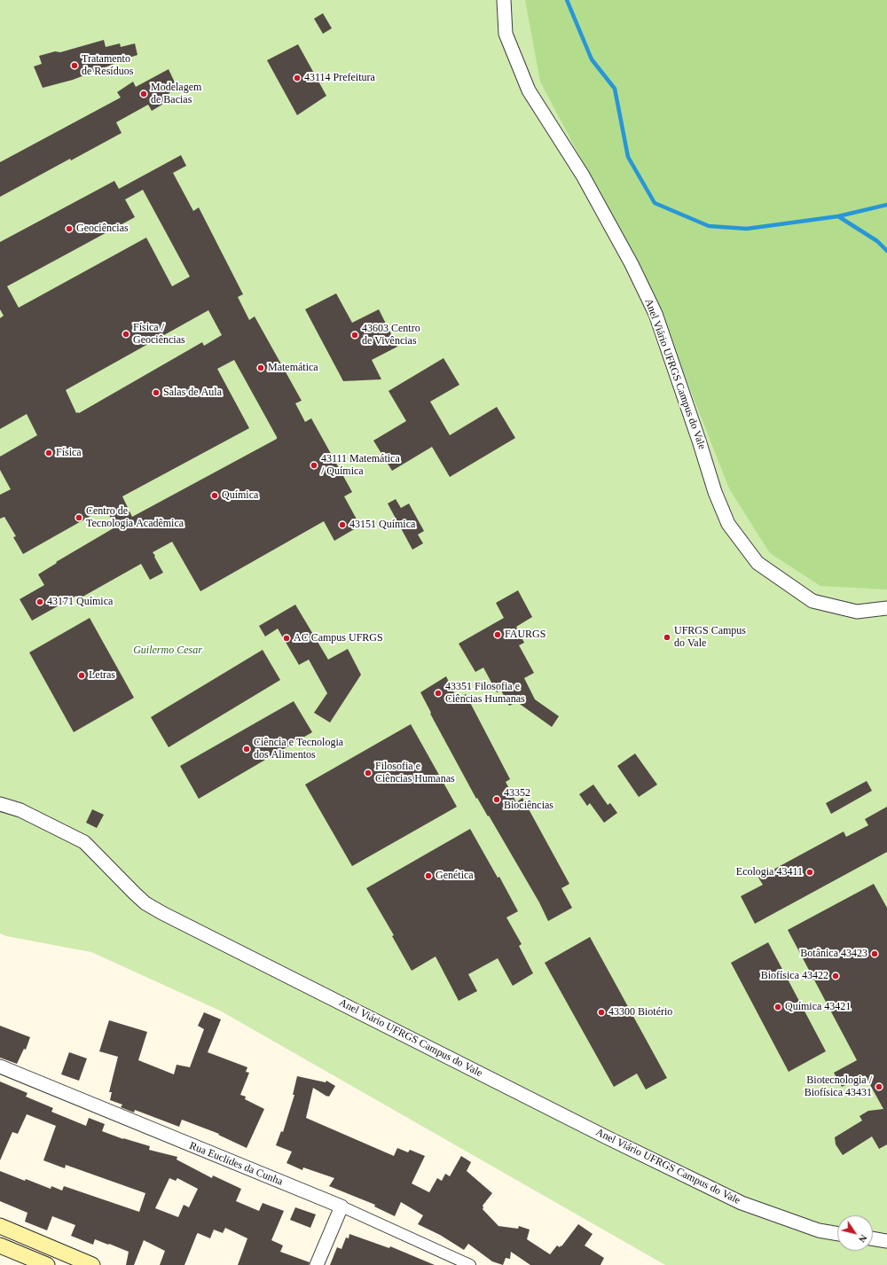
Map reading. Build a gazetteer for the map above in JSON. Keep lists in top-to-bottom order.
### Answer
{
  "streets": {
    "street": ["Anel Viário UFRGS Campus do Vale", "Rua Euclides da Cunha"]
  },
  "parks": ["Guilermo Cesar"],
  "places": [
    "Tratamento de Resíduos",
    "43114 Prefeitura",
    "Modelagem de Bacias",
    "Geociências",
    "Física / Geociências",
    "43603 Centro de Vivências",
    "Matemática",
    "Salas de Aula",
    "Física",
    "43111 Matemática / Química",
    "Química",
    "Centro de Tecnologia Acadêmica",
    "43151 Química",
    "43171 Química",
    "FAURGS",
    "UFRGS Campus do Vale",
    "AC Campus UFRGS",
    "Letras",
    "43351 Filosofia e Ciências Humanas",
    "Ciência e Tecnologia dos Alimentos",
    "Filosofia e Ciências Humanas",
    "43352 Biociências",
    "Ecologia 43411",
    "Genética",
    "Botânica 43423",
    "Biofísica 43422",
    "Química 43421",
    "43300 Biotério",
    "Biotecnologia / Biofísica 43431"
  ],
  "north": "bottom right"
}
